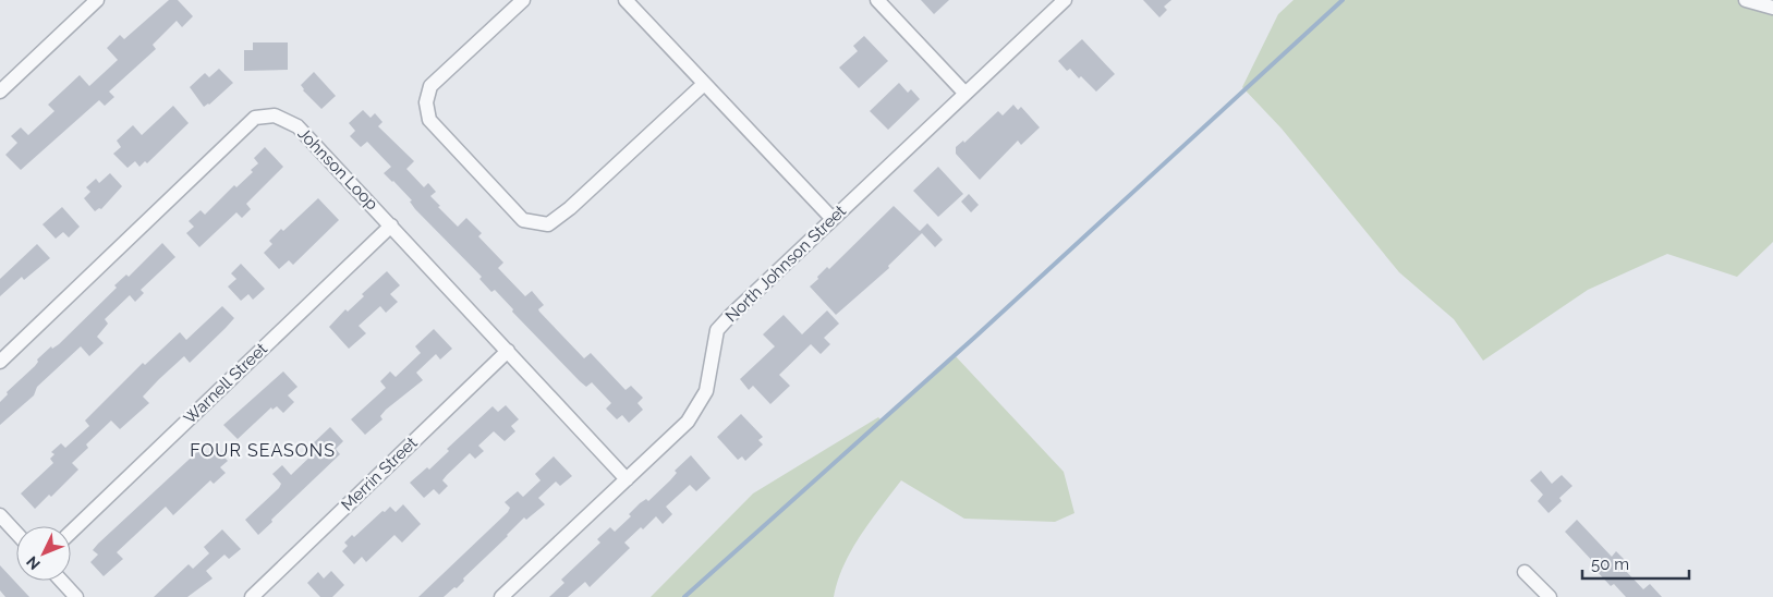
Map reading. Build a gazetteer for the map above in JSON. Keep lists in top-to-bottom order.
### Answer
{
  "streets": {
    "street": [
      "Johnson Loop",
      "North Johnson Street",
      "Warnell Street",
      "Merrin Street"
    ]
  },
  "crossings": [
    ["Johnson Loop", "North Johnson Street"],
    ["Johnson Loop", "Warnell Street"],
    ["Johnson Loop", "Merrin Street"]
  ],
  "districts": ["FOUR SEASONS"],
  "scale_bar": "50 m",
  "north": "bottom left"
}
